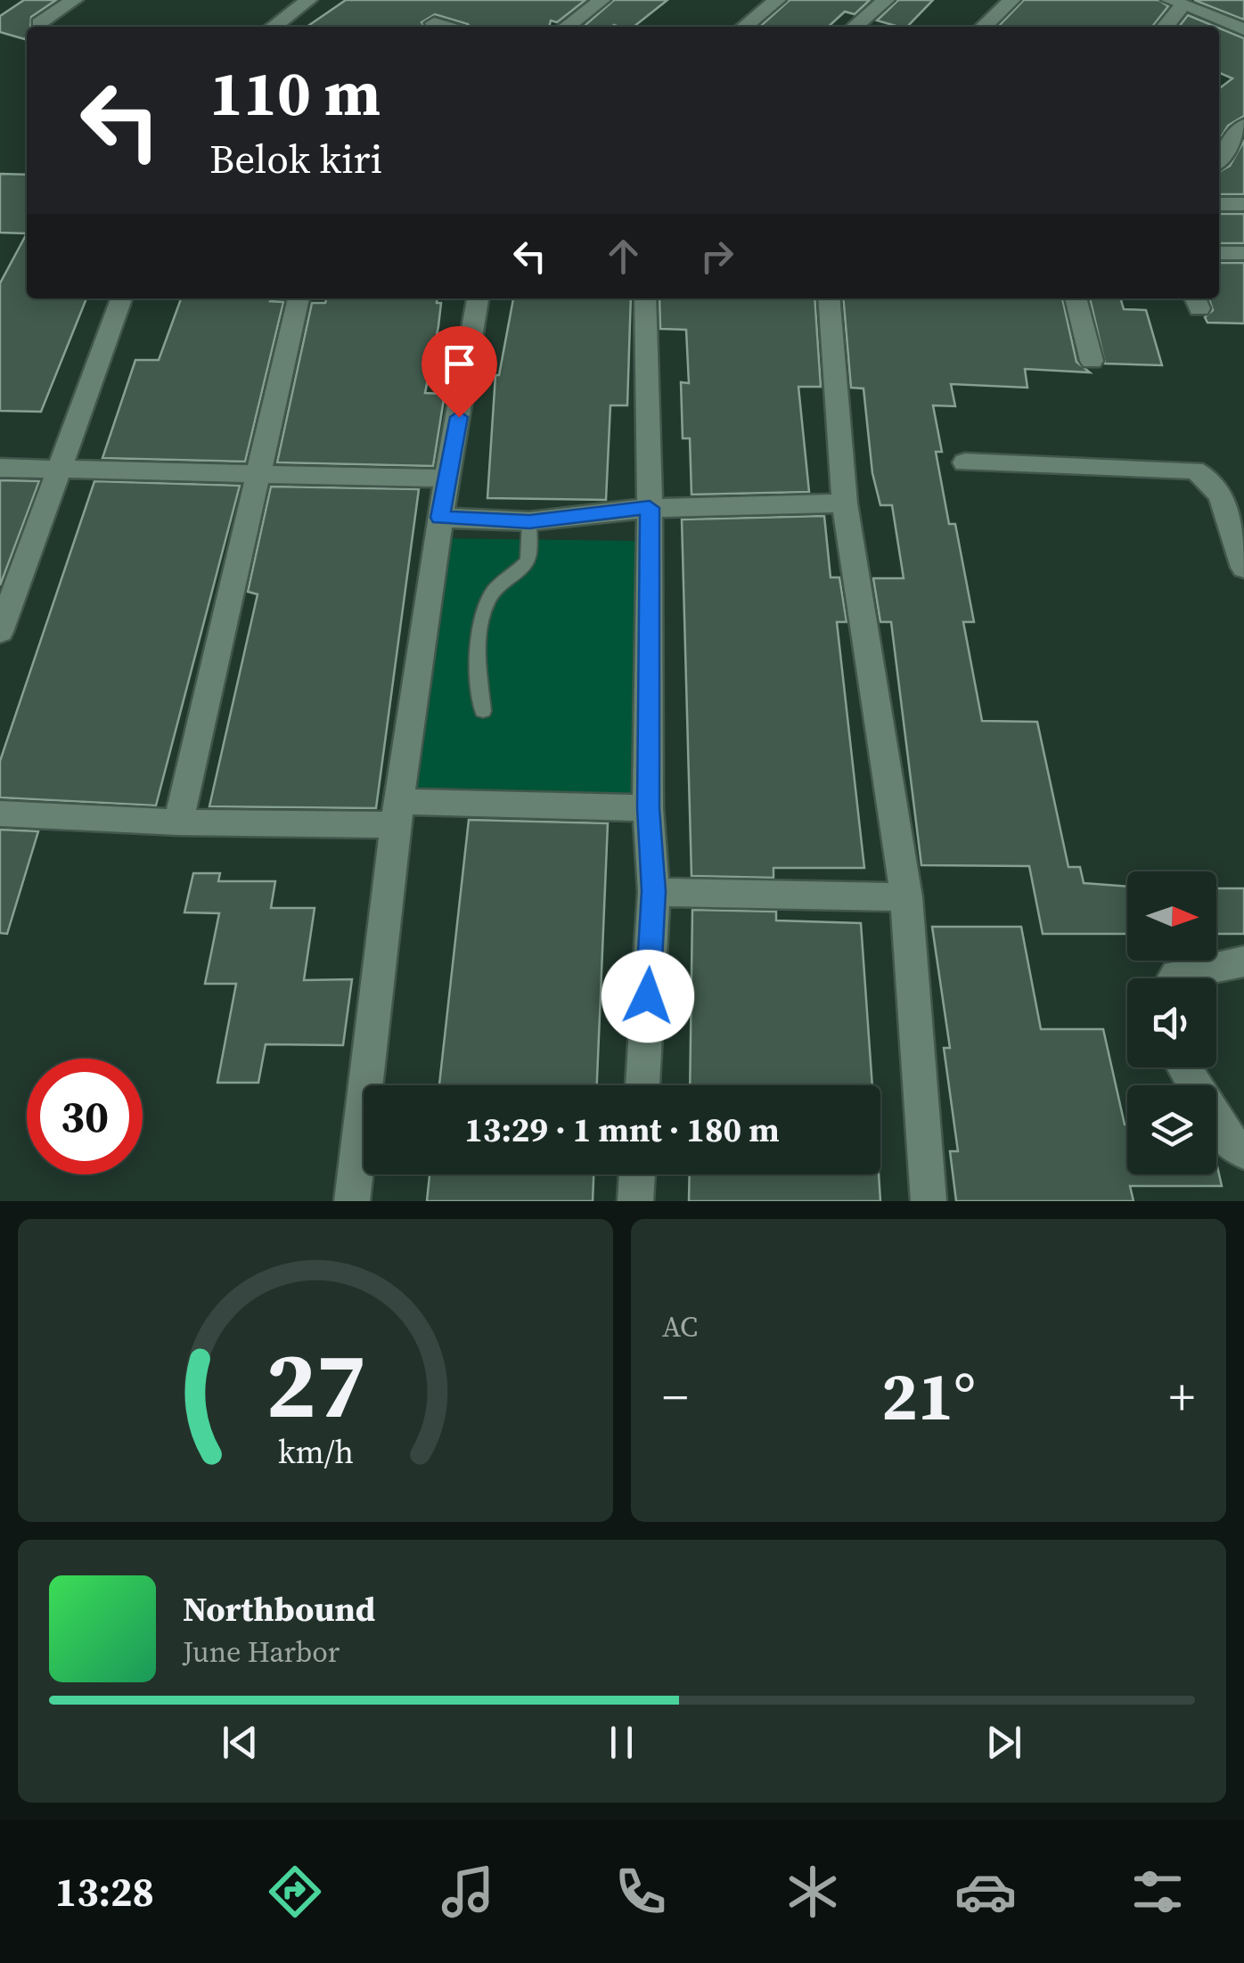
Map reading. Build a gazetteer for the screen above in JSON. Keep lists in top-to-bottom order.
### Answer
{
  "north": "right",
  "page": {
    "turn": ["110 m", "Belok kiri"],
    "limit": "30",
    "trip": "13:29 · 1 mnt · 180 m",
    "tile": "AC",
    "heat": ["−", "21°", "+"],
    "song": ["Northbound", "June Harbor"],
    "tabs": "13:28",
    "gauge": ["27", "km/h"]
  }
}
